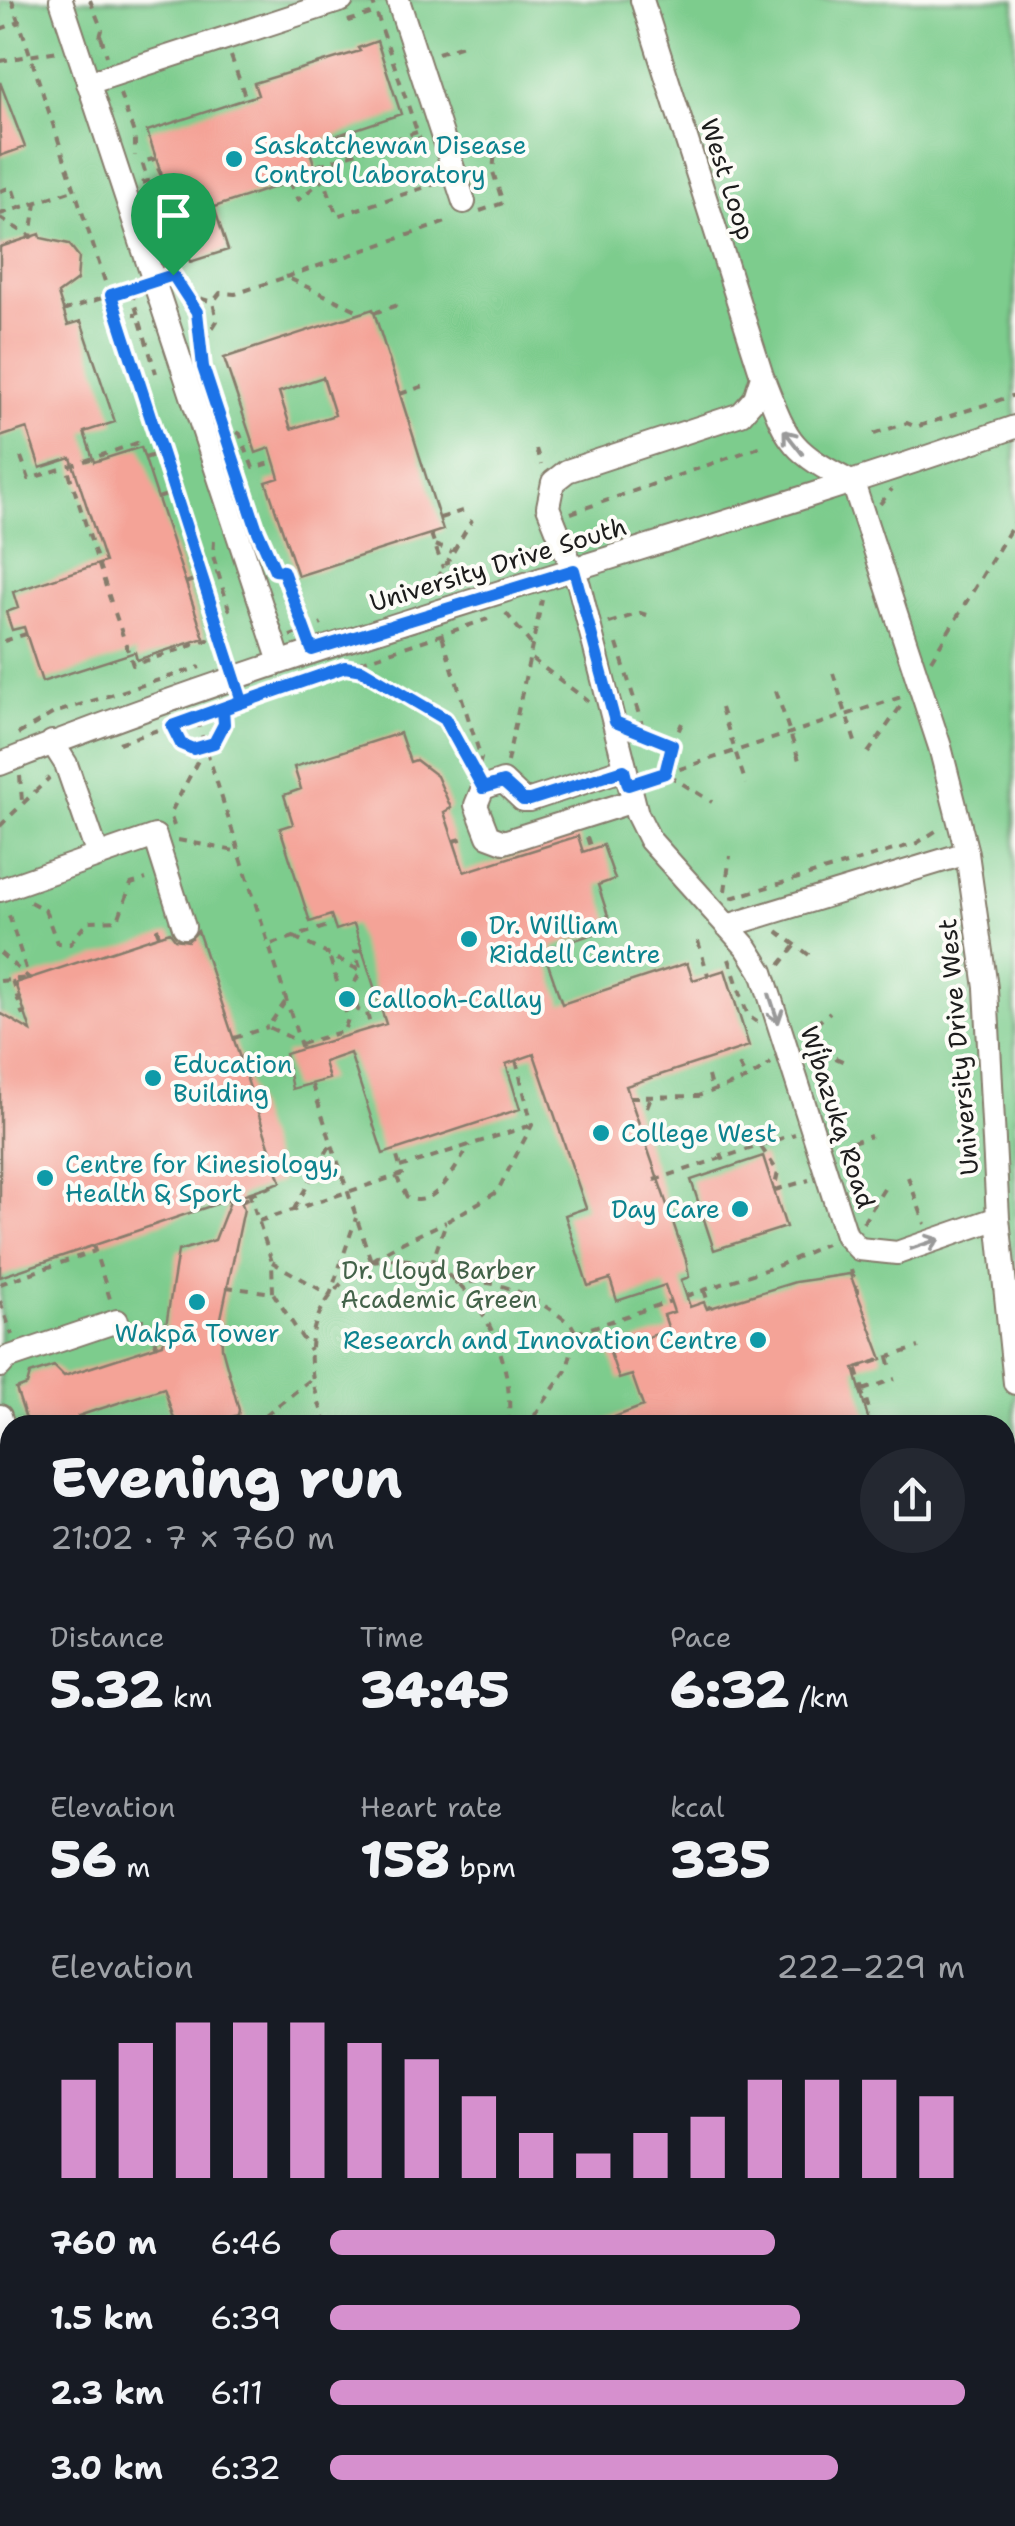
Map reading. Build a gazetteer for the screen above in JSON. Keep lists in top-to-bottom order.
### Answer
{
  "streets": {
    "street": [
      "West Loop",
      "University Drive South",
      "University Drive West",
      "Wį́bazuką Road"
    ]
  },
  "crossings": [
    ["West Loop", "University Drive South"],
    ["West Loop", "University Drive West"],
    ["University Drive South", "University Drive West"],
    ["University Drive South", "Wį́bazuką Road"],
    ["University Drive West", "Wį́bazuką Road"]
  ],
  "parks": ["Dr. Lloyd Barber Academic Green"],
  "places": [
    "Saskatchewan Disease Control Laboratory",
    "Dr. William Riddell Centre",
    "Callooh-Callay",
    "Education Building",
    "College West",
    "Centre for Kinesiology, Health & Sport",
    "Day Care",
    "Wakpā Tower",
    "Research and Innovation Centre"
  ],
  "page": {
    "heading": ["Evening run", "21:02 · 7 × 760 m"],
    "stats": [
      ["Distance", "5.32 km"],
      ["Time", "34:45"],
      ["Pace", "6:32 /km"],
      ["Elevation", "56 m"],
      ["Heart rate", "158 bpm"],
      ["kcal", "335"]
    ],
    "chart": ["Elevation", "222–229 m"],
    "list": [
      {
        "name": "760 m",
        "note": "6:46"
      },
      {
        "name": "1.5 km",
        "note": "6:39"
      },
      {
        "name": "2.3 km",
        "note": "6:11"
      },
      {
        "name": "3.0 km",
        "note": "6:32"
      }
    ]
  }
}
